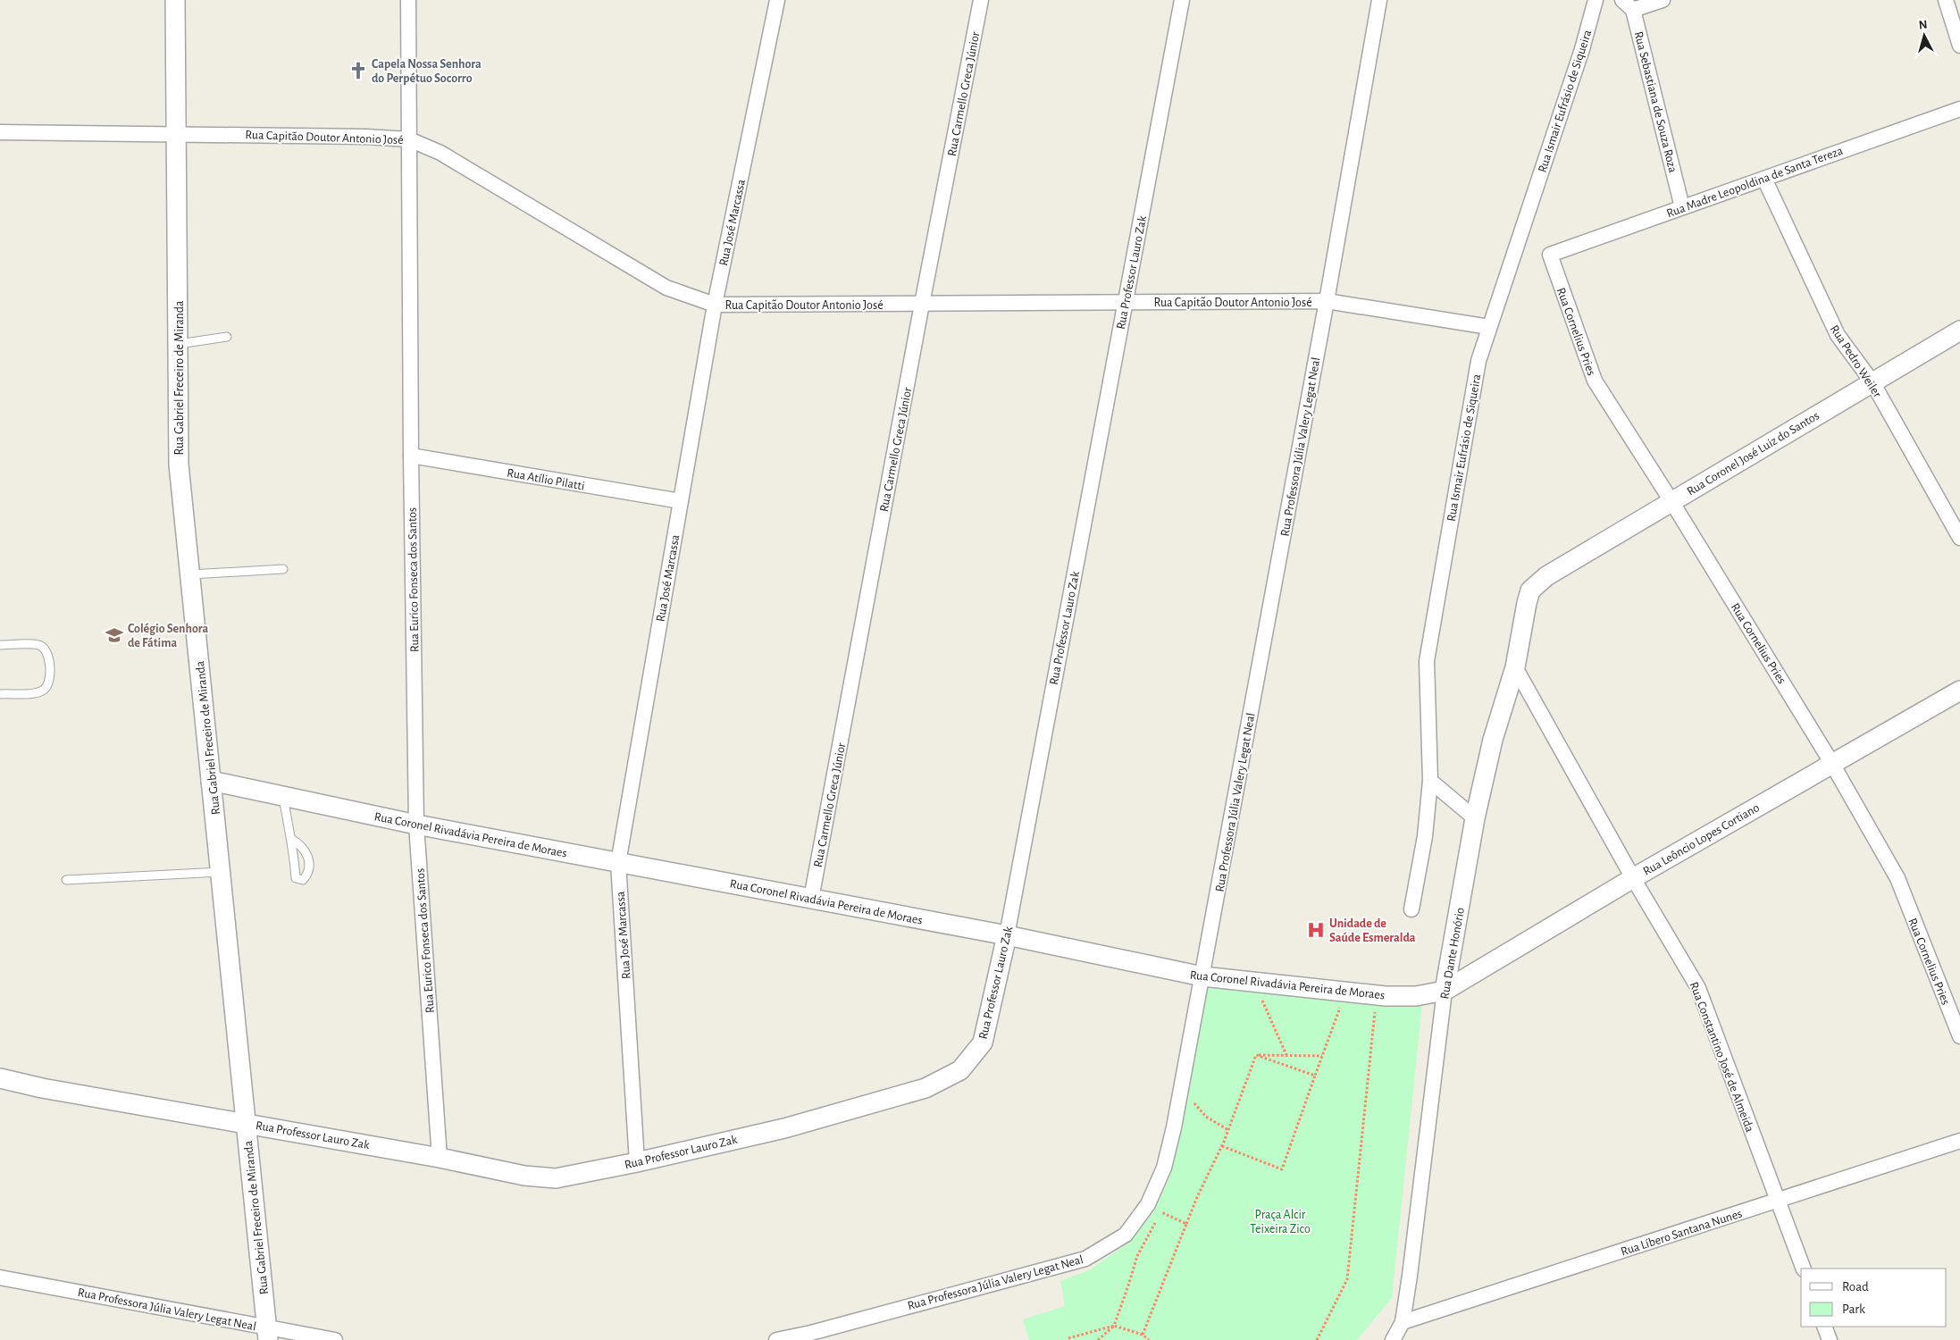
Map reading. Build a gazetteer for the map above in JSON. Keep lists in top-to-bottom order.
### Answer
{
  "streets": {
    "street": [
      "Rua Carmello Greca Júnior",
      "Rua Ismair Eufrásio de Siqueira",
      "Rua Sebastiana de Souza Roza",
      "Rua Capitão Doutor Antonio José",
      "Rua Madre Leopoldina de Santa Tereza",
      "Rua José Marcassa",
      "Rua Professor Lauro Zak",
      "Rua Cornelius Pries",
      "Rua Pedro Weiler",
      "Rua Gabriel Freceiro de Miranda",
      "Rua Professora Júlia Valery Legat Neal",
      "Rua Coronel José Luiz do Santos",
      "Rua Atílio Pilatti",
      "Rua Eurico Fonseca dos Santos",
      "Rua Coronel Rivadávia Pereira de Moraes",
      "Rua Leôncio Lopes Cortiano",
      "Rua Dante Honório",
      "Rua Constantino José de Almeida",
      "Rua Líbero Santana Nunes"
    ]
  },
  "crossings": [
    ["Rua Carmello Greca Júnior", "Rua Capitão Doutor Antonio José"],
    ["Rua Carmello Greca Júnior", "Rua Coronel Rivadávia Pereira de Moraes"],
    ["Rua Ismair Eufrásio de Siqueira", "Rua Capitão Doutor Antonio José"],
    ["Rua Sebastiana de Souza Roza", "Rua Madre Leopoldina de Santa Tereza"],
    ["Rua Capitão Doutor Antonio José", "Rua José Marcassa"],
    ["Rua Capitão Doutor Antonio José", "Rua Professor Lauro Zak"],
    ["Rua Capitão Doutor Antonio José", "Rua Gabriel Freceiro de Miranda"],
    ["Rua Capitão Doutor Antonio José", "Rua Professora Júlia Valery Legat Neal"],
    ["Rua Capitão Doutor Antonio José", "Rua Eurico Fonseca dos Santos"],
    ["Rua Madre Leopoldina de Santa Tereza", "Rua Cornelius Pries"],
    ["Rua Madre Leopoldina de Santa Tereza", "Rua Pedro Weiler"],
    ["Rua José Marcassa", "Rua Professor Lauro Zak"],
    ["Rua José Marcassa", "Rua Atílio Pilatti"],
    ["Rua José Marcassa", "Rua Coronel Rivadávia Pereira de Moraes"],
    ["Rua Professor Lauro Zak", "Rua Gabriel Freceiro de Miranda"],
    ["Rua Professor Lauro Zak", "Rua Eurico Fonseca dos Santos"],
    ["Rua Professor Lauro Zak", "Rua Coronel Rivadávia Pereira de Moraes"],
    ["Rua Cornelius Pries", "Rua Coronel José Luiz do Santos"],
    ["Rua Cornelius Pries", "Rua Leôncio Lopes Cortiano"],
    ["Rua Pedro Weiler", "Rua Coronel José Luiz do Santos"],
    ["Rua Gabriel Freceiro de Miranda", "Rua Professora Júlia Valery Legat Neal"],
    ["Rua Gabriel Freceiro de Miranda", "Rua Coronel Rivadávia Pereira de Moraes"],
    ["Rua Professora Júlia Valery Legat Neal", "Rua Coronel Rivadávia Pereira de Moraes"],
    ["Rua Coronel José Luiz do Santos", "Rua Dante Honório"],
    ["Rua Atílio Pilatti", "Rua Eurico Fonseca dos Santos"],
    ["Rua Eurico Fonseca dos Santos", "Rua Coronel Rivadávia Pereira de Moraes"],
    ["Rua Coronel Rivadávia Pereira de Moraes", "Rua Leôncio Lopes Cortiano"],
    ["Rua Coronel Rivadávia Pereira de Moraes", "Rua Dante Honório"],
    ["Rua Leôncio Lopes Cortiano", "Rua Dante Honório"],
    ["Rua Leôncio Lopes Cortiano", "Rua Constantino José de Almeida"],
    ["Rua Dante Honório", "Rua Constantino José de Almeida"],
    ["Rua Dante Honório", "Rua Líbero Santana Nunes"],
    ["Rua Constantino José de Almeida", "Rua Líbero Santana Nunes"]
  ],
  "parks": ["Praça Alcir Teixeira Zico"],
  "places": {
    "church": ["Capela Nossa Senhora do Perpétuo Socorro"],
    "school or university": ["Colégio Senhora de Fátima"],
    "hospital": ["Unidade de Saúde Esmeralda"]
  },
  "legend": ["Road", "Park"],
  "north": "top"
}
